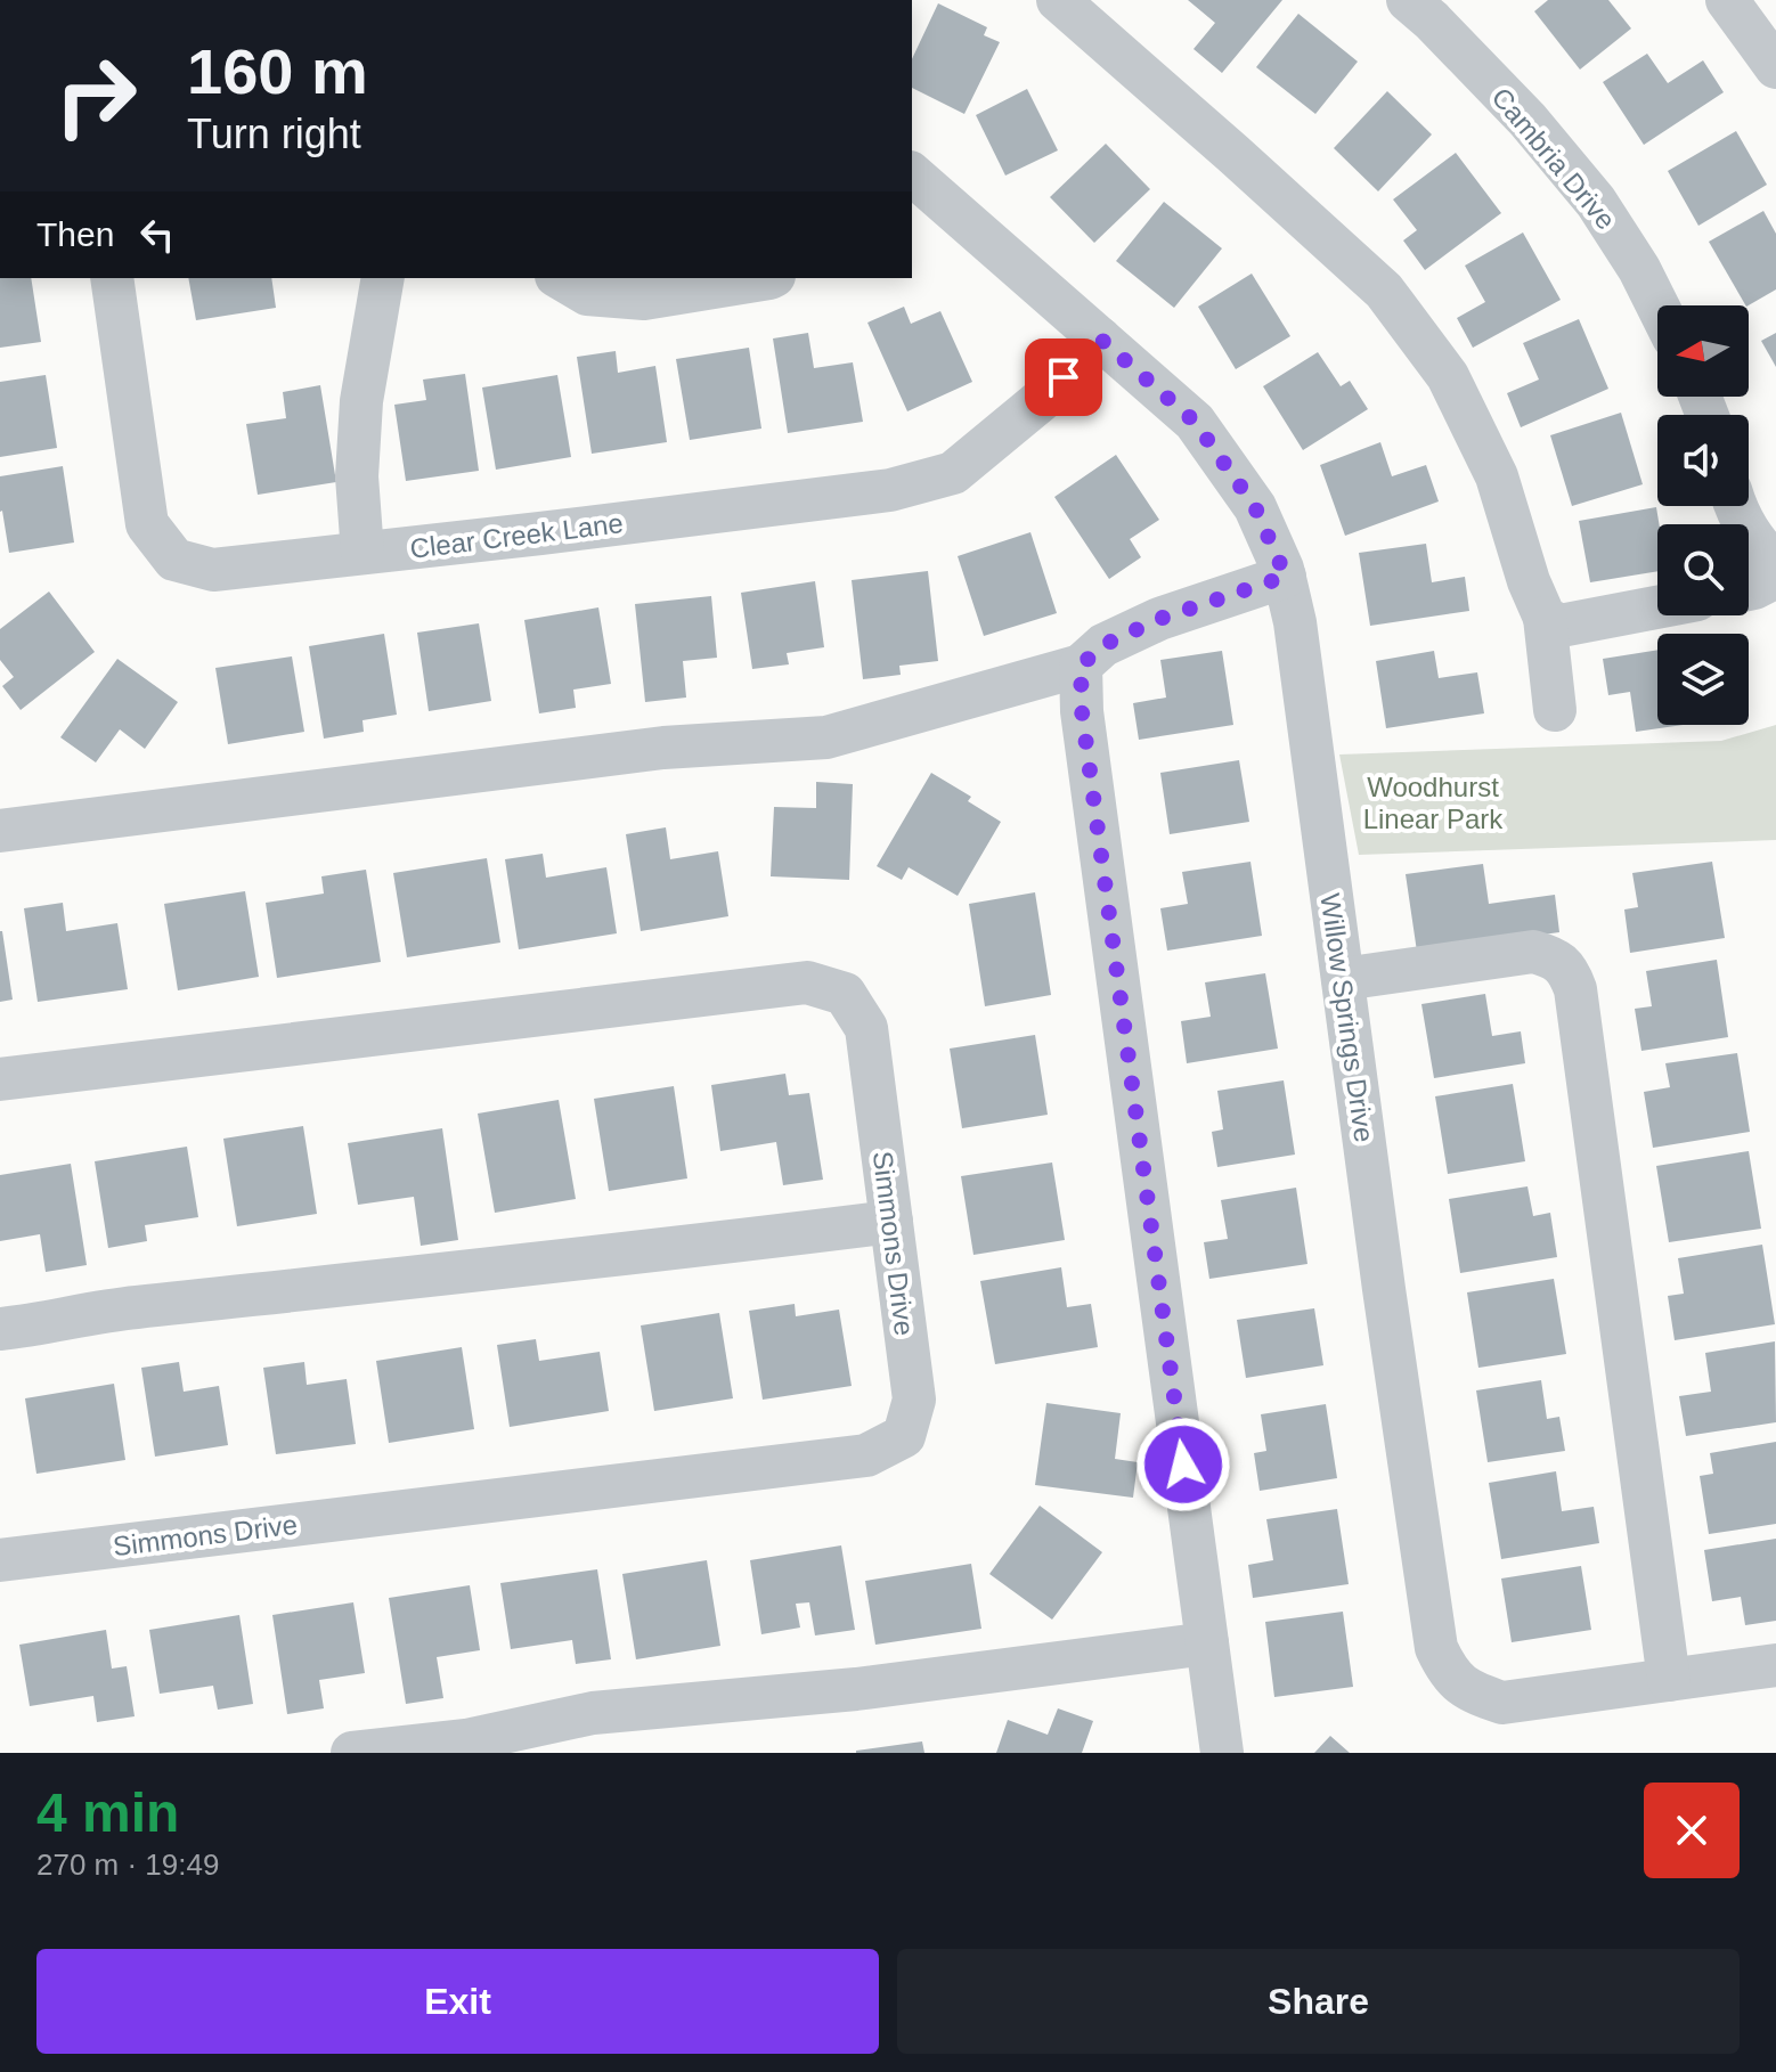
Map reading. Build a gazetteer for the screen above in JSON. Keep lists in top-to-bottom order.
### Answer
{
  "streets": {
    "street": [
      "Cambria Drive",
      "Clear Creek Lane",
      "Willow Springs Drive",
      "Simmons Drive"
    ]
  },
  "crossings": [
    ["Clear Creek Lane", "Willow Springs Drive"]
  ],
  "parks": ["Woodhurst Linear Park"],
  "north": "left",
  "page": {
    "turn": ["160 m", "Turn right"],
    "then": "Then",
    "heading": ["4 min", "270 m · 19:49"],
    "buttons": ["Exit", "Share"]
  }
}
